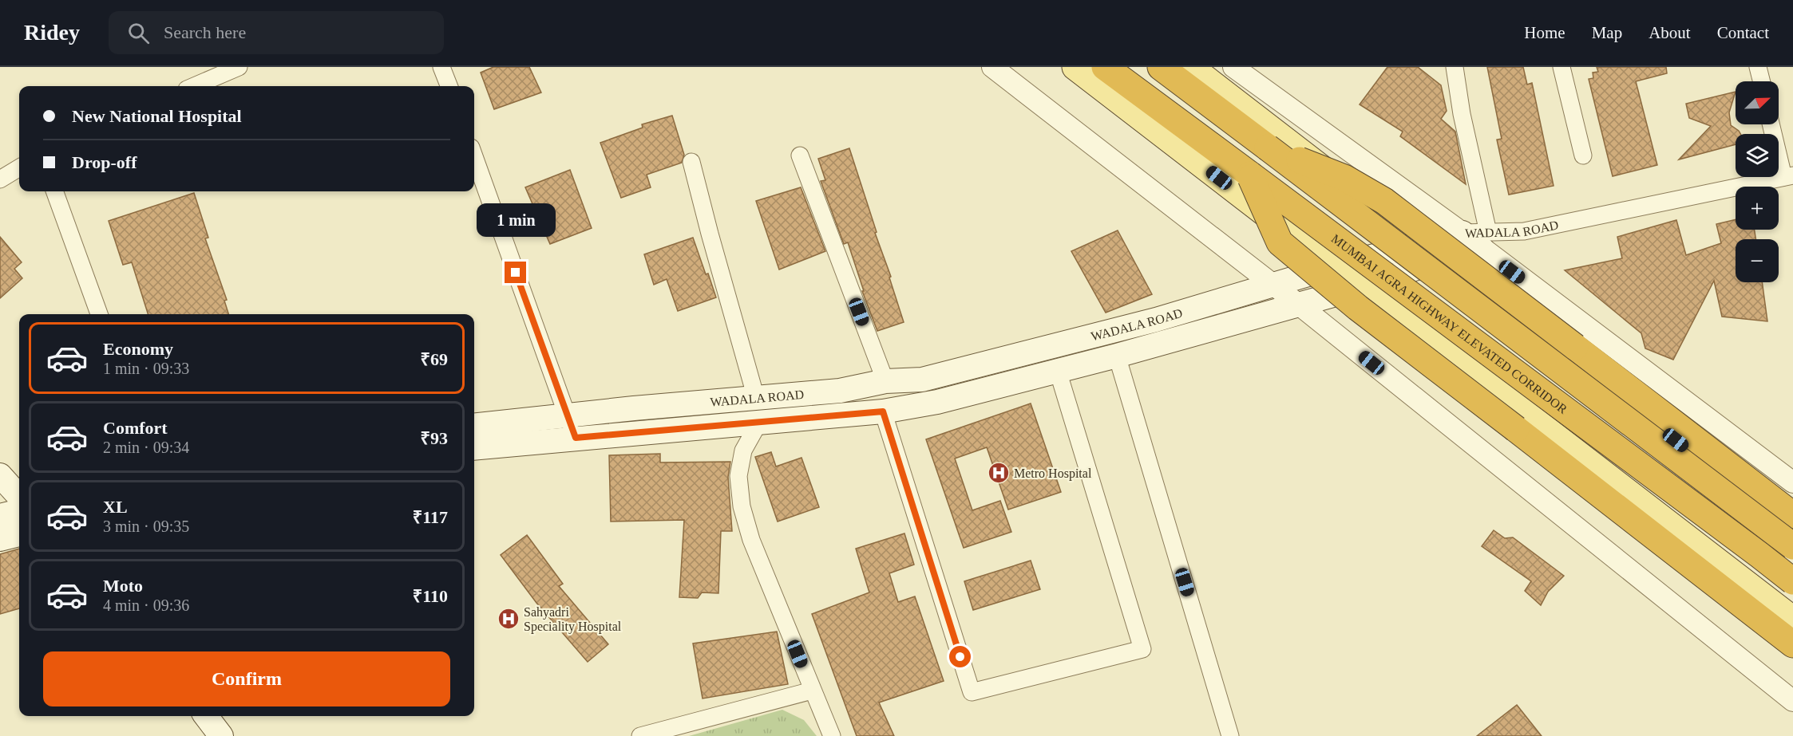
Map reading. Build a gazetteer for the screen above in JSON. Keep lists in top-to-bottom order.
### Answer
{
  "streets": {
    "highway": ["MUMBAI AGRA HIGHWAY ELEVATED CORRIDOR"],
    "main road": ["WADALA ROAD"]
  },
  "places": {
    "hospital": ["Metro Hospital", "Sahyadri Speciality Hospital"]
  },
  "north": "top right",
  "page": {
    "header": "Ridey",
    "search": "Search here",
    "nav": [
      "Home",
      "Map",
      "About",
      "Contact"
    ],
    "map_buttons": ["+", "−"],
    "banner": ["New National Hospital", "Drop-off"],
    "bubble": "1 min",
    "list": [
      {
        "name": "Economy",
        "note": "1 min · 09:33",
        "value": "₹69"
      },
      {
        "name": "Comfort",
        "note": "2 min · 09:34",
        "value": "₹93"
      },
      {
        "name": "XL",
        "note": "3 min · 09:35",
        "value": "₹117"
      },
      {
        "name": "Moto",
        "note": "4 min · 09:36",
        "value": "₹110"
      }
    ],
    "buttons": "Confirm"
  }
}
